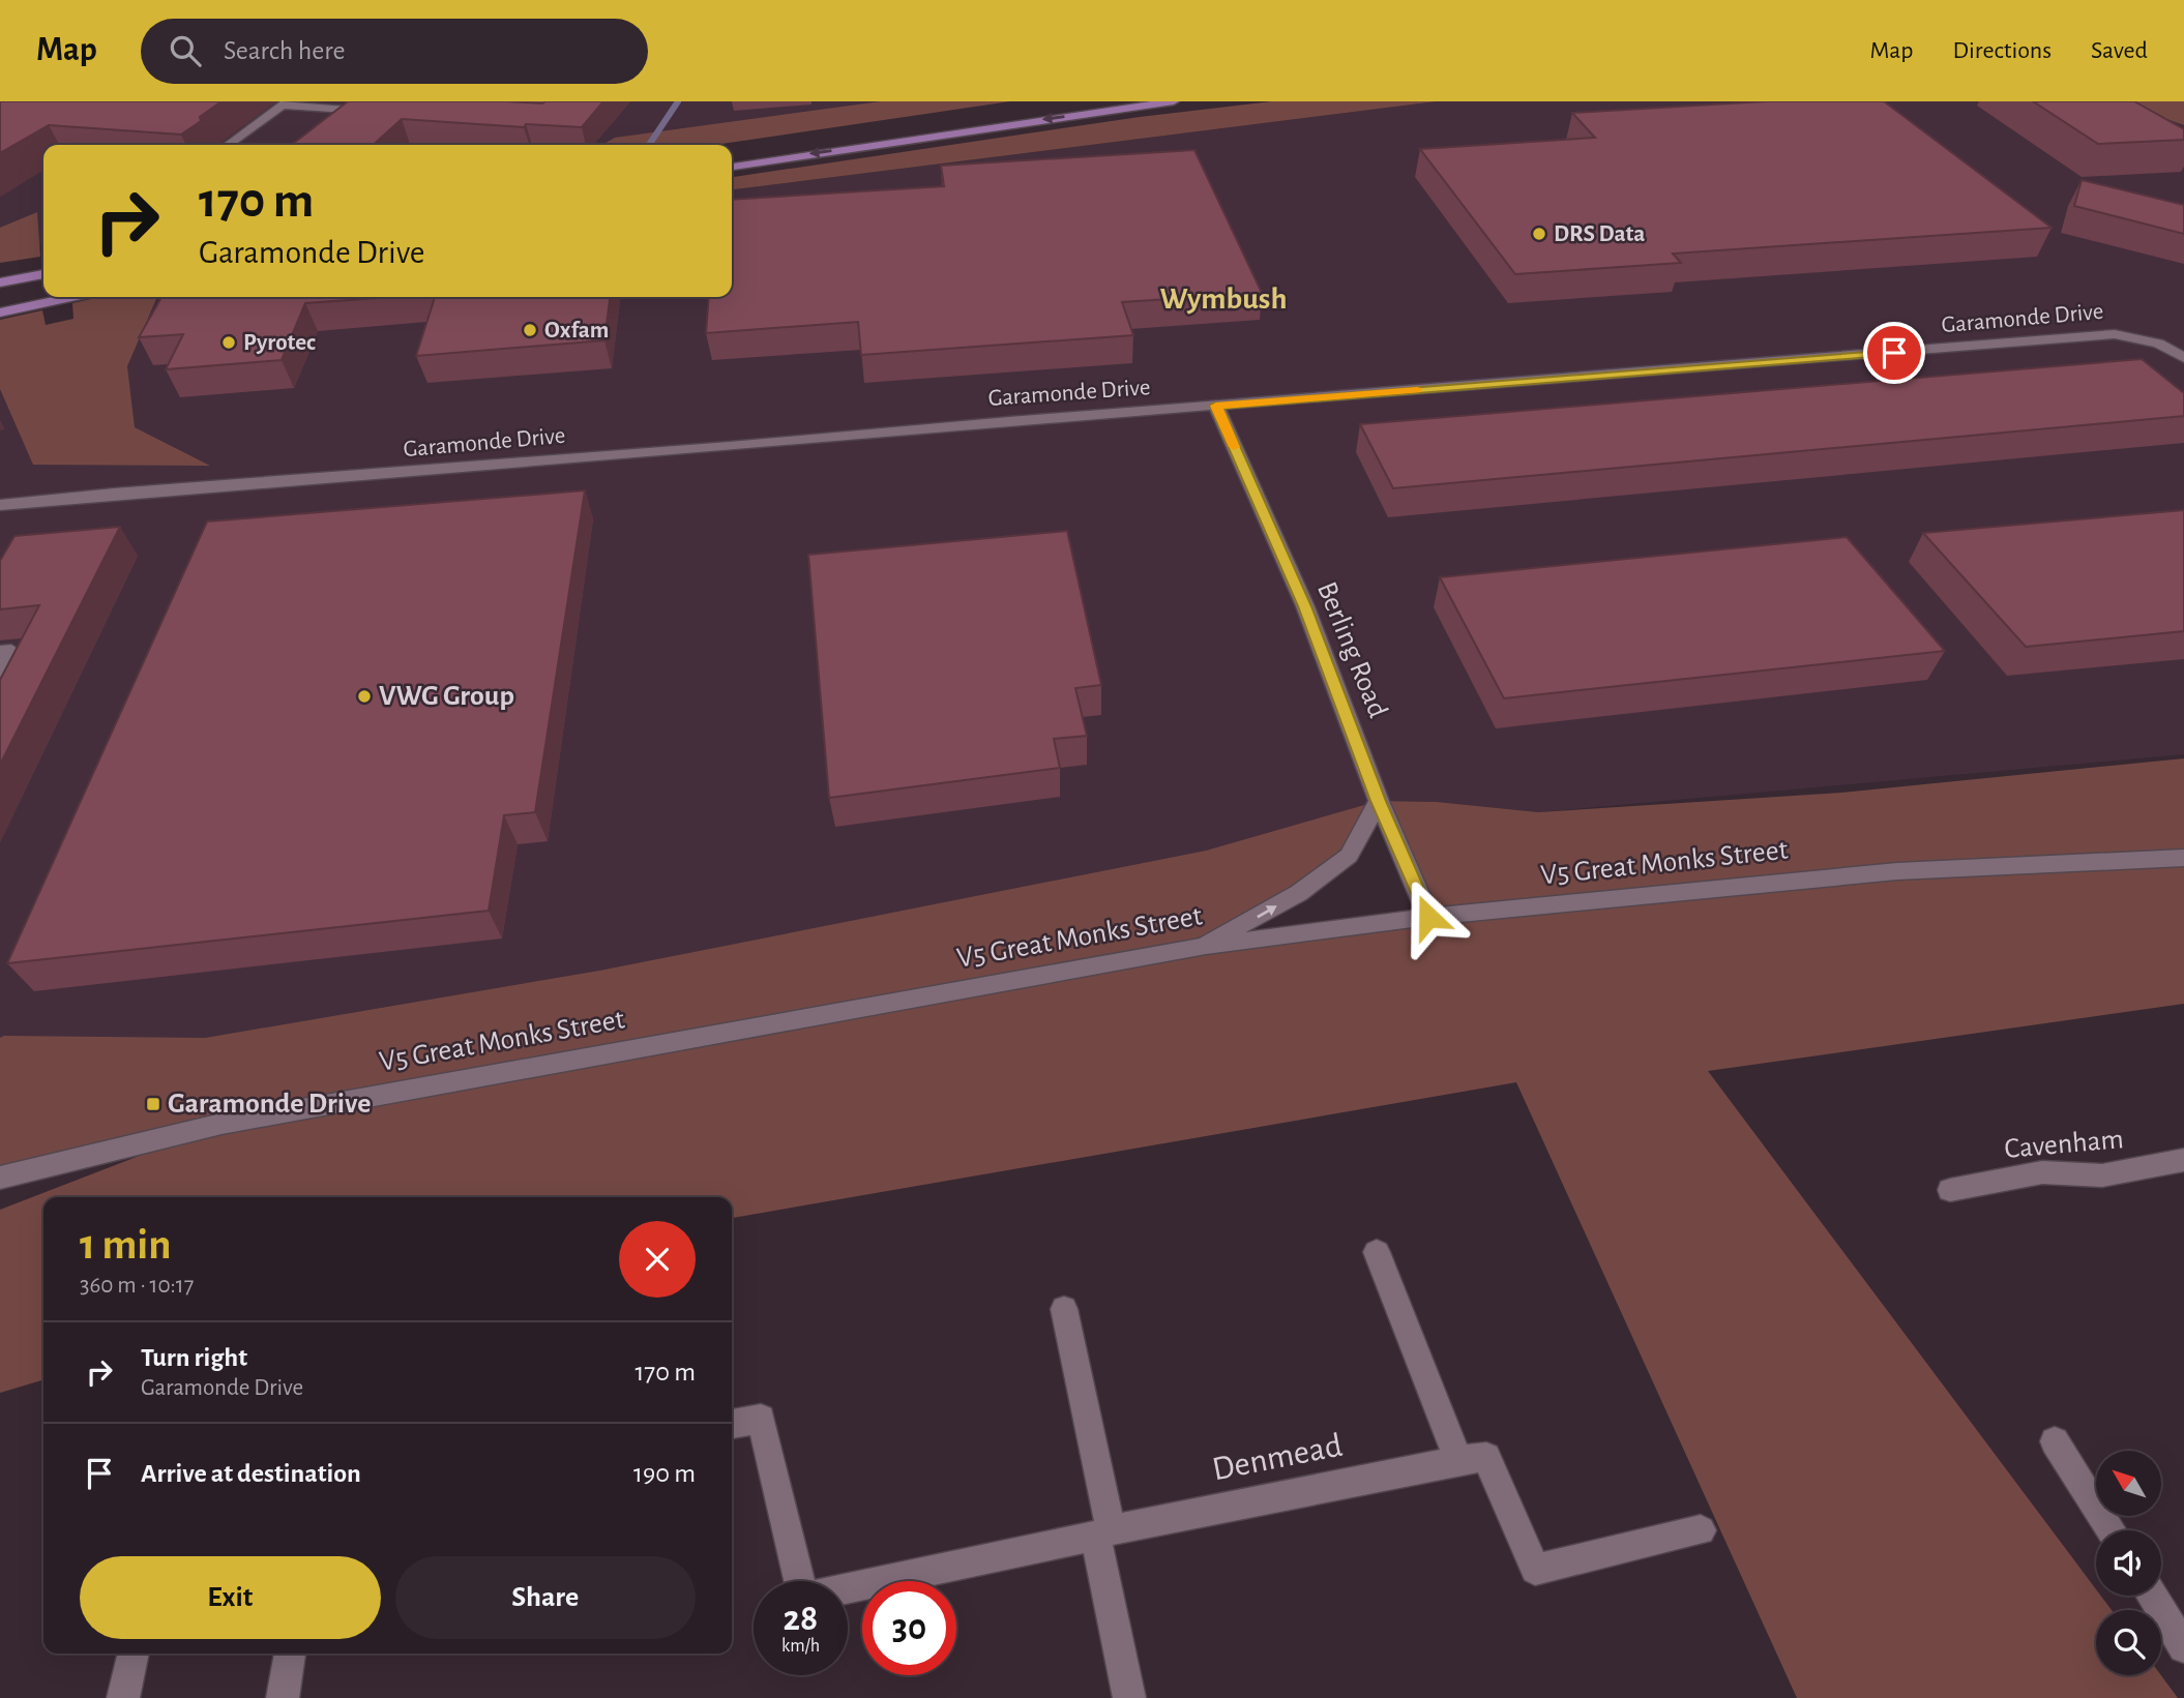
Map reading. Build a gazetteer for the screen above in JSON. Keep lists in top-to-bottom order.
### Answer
{
  "streets": {
    "street": [
      "Garamonde Drive",
      "Berling Road",
      "V5 Great Monks Street",
      "Cavenham",
      "Denmead"
    ]
  },
  "crossings": [
    ["Garamonde Drive", "Berling Road"],
    ["Berling Road", "V5 Great Monks Street"]
  ],
  "districts": ["Wymbush"],
  "places": {
    "other": [
      "DRS Data",
      "Oxfam",
      "Pyrotec",
      "VWG Group"
    ],
    "transit": ["Garamonde Drive"]
  },
  "north": "top left",
  "page": {
    "header": "Map",
    "search": "Search here",
    "nav": ["Map", "Directions", "Saved"],
    "turn": ["170 m", "Garamonde Drive"],
    "heading": ["1 min", "360 m · 10:17"],
    "list": [
      {
        "name": "Turn right",
        "note": "Garamonde Drive",
        "value": "170 m"
      },
      {
        "name": "Arrive at destination",
        "value": "190 m"
      }
    ],
    "buttons": ["Exit", "Share"],
    "speed": "28 km/h",
    "limit": "30"
  }
}
